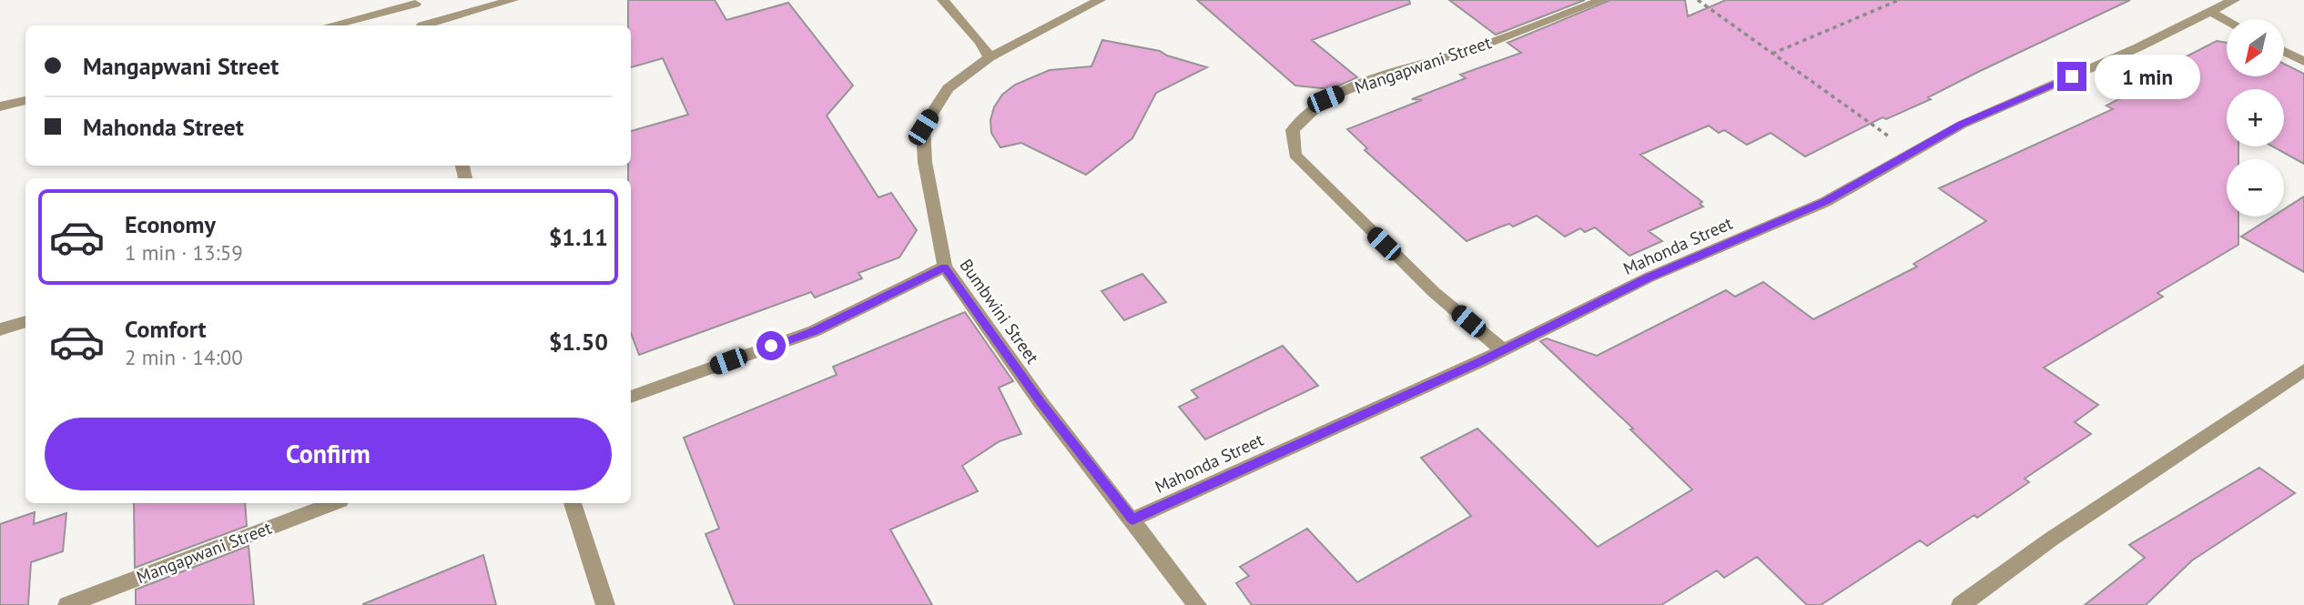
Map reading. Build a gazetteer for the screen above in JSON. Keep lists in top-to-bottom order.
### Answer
{
  "streets": {
    "street": ["Mangapwani Street", "Mahonda Street", "Bumbwini Street"]
  },
  "crossings": [
    ["Mangapwani Street", "Mahonda Street"],
    ["Mahonda Street", "Bumbwini Street"]
  ],
  "north": "bottom left",
  "page": {
    "map_buttons": ["+", "−"],
    "banner": ["Mangapwani Street", "Mahonda Street"],
    "bubble": "1 min",
    "list": [
      {
        "name": "Economy",
        "note": "1 min · 13:59",
        "value": "$1.11"
      },
      {
        "name": "Comfort",
        "note": "2 min · 14:00",
        "value": "$1.50"
      }
    ],
    "buttons": "Confirm"
  }
}
